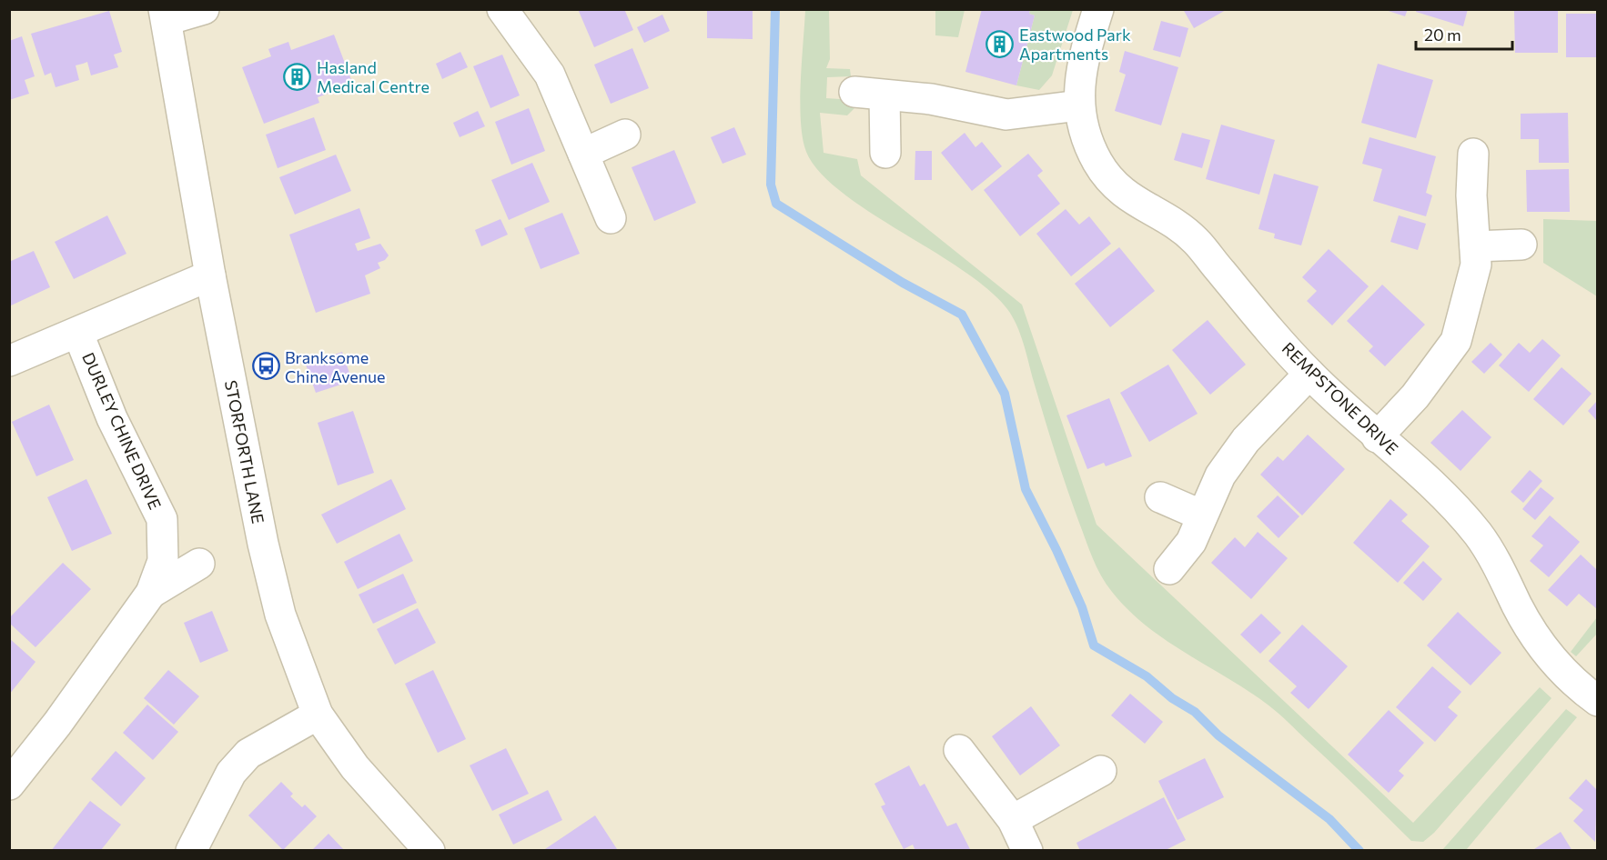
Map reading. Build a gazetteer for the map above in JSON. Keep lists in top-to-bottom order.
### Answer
{
  "streets": {
    "street": ["REMPSTONE DRIVE", "DURLEY CHINE DRIVE", "STORFORTH LANE"]
  },
  "places": {
    "building": ["Eastwood Park Apartments", "Hasland Medical Centre"],
    "bus stop": ["Branksome Chine Avenue"]
  },
  "scale_bar": "20 m"
}
